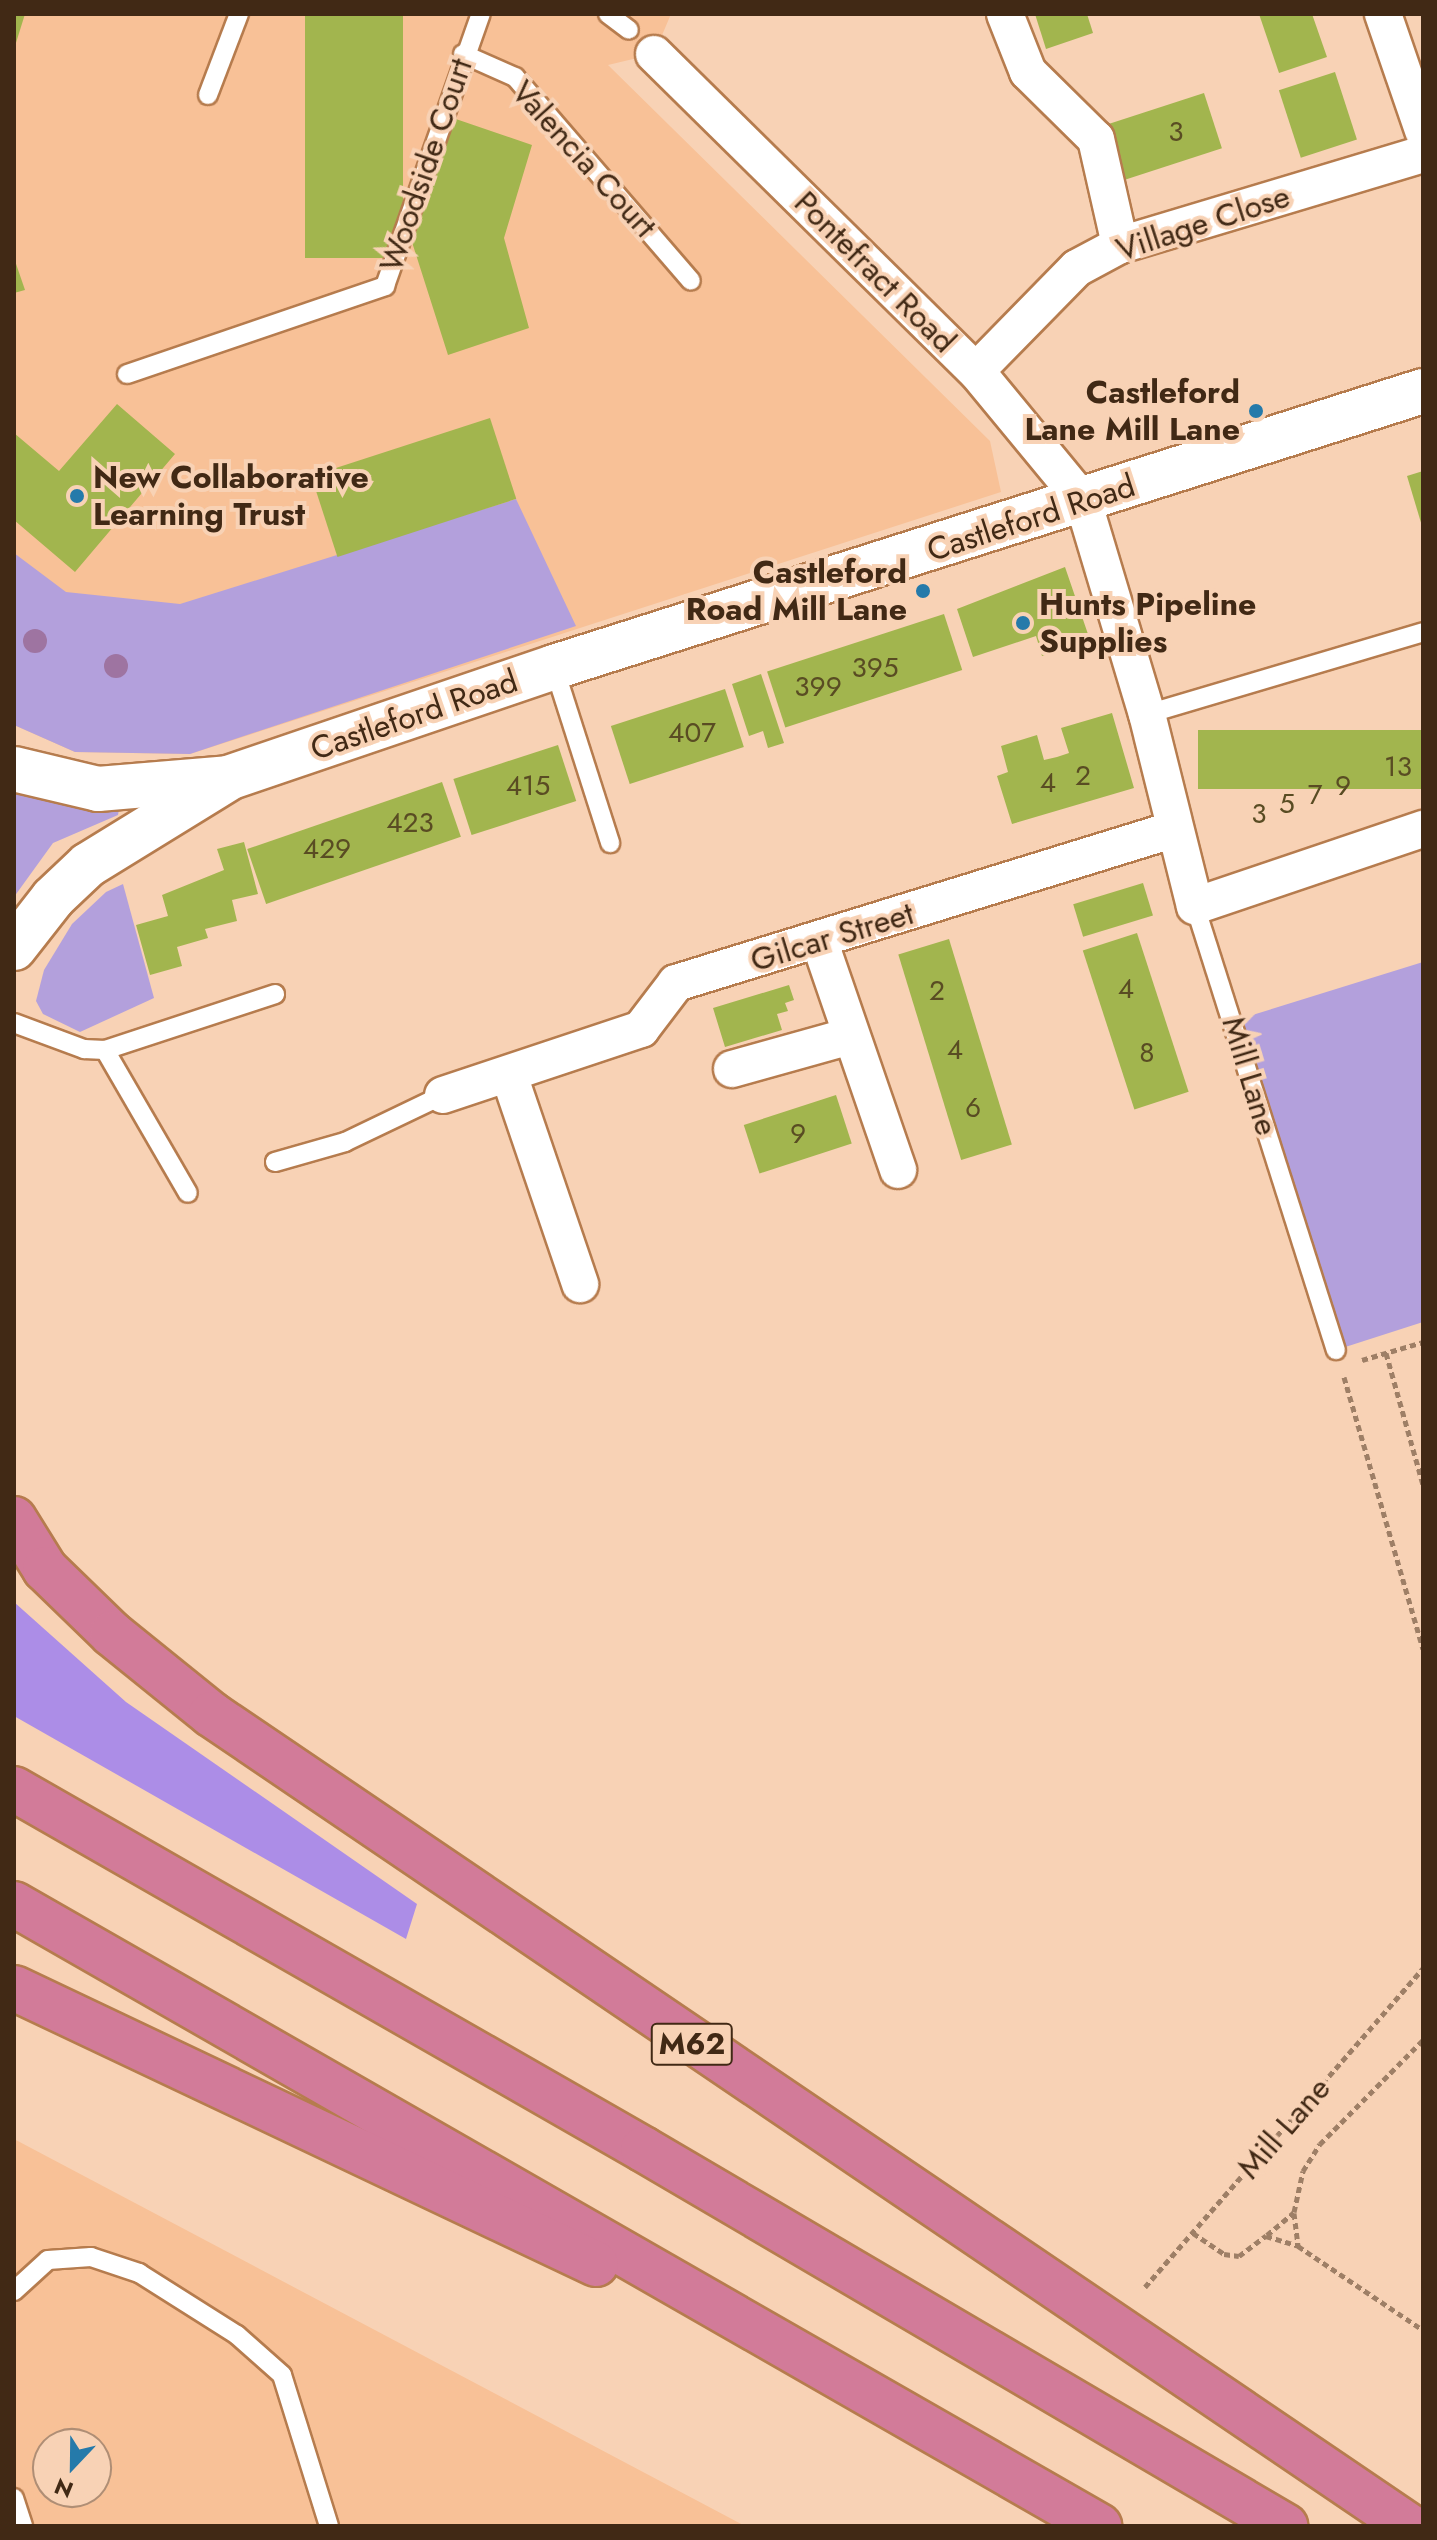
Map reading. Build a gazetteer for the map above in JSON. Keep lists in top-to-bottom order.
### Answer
{
  "streets": {
    "highway": ["M62"],
    "street": [
      "Village Close",
      "Pontefract Road",
      "Castleford Road",
      "Gilcar Street",
      "Mill Lane"
    ],
    "lane": ["Valencia Court", "Woodside Court"]
  },
  "crossings": [
    ["Valencia Court", "Woodside Court"],
    ["Village Close", "Pontefract Road"],
    ["Pontefract Road", "Castleford Road"],
    ["Pontefract Road", "Mill Lane"],
    ["Castleford Road", "Mill Lane"],
    ["Gilcar Street", "Mill Lane"]
  ],
  "places": [
    "Castleford Lane Mill Lane",
    "New Collaborative Learning Trust",
    "Castleford Road Mill Lane",
    "Hunts Pipeline Supplies"
  ],
  "house_numbers": [
    "3",
    "395",
    "399",
    "407",
    "13",
    "2",
    "4",
    "415",
    "9",
    "7",
    "5",
    "3",
    "423",
    "429",
    "4",
    "2",
    "4",
    "8",
    "6",
    "9"
  ],
  "north": "bottom"
}
